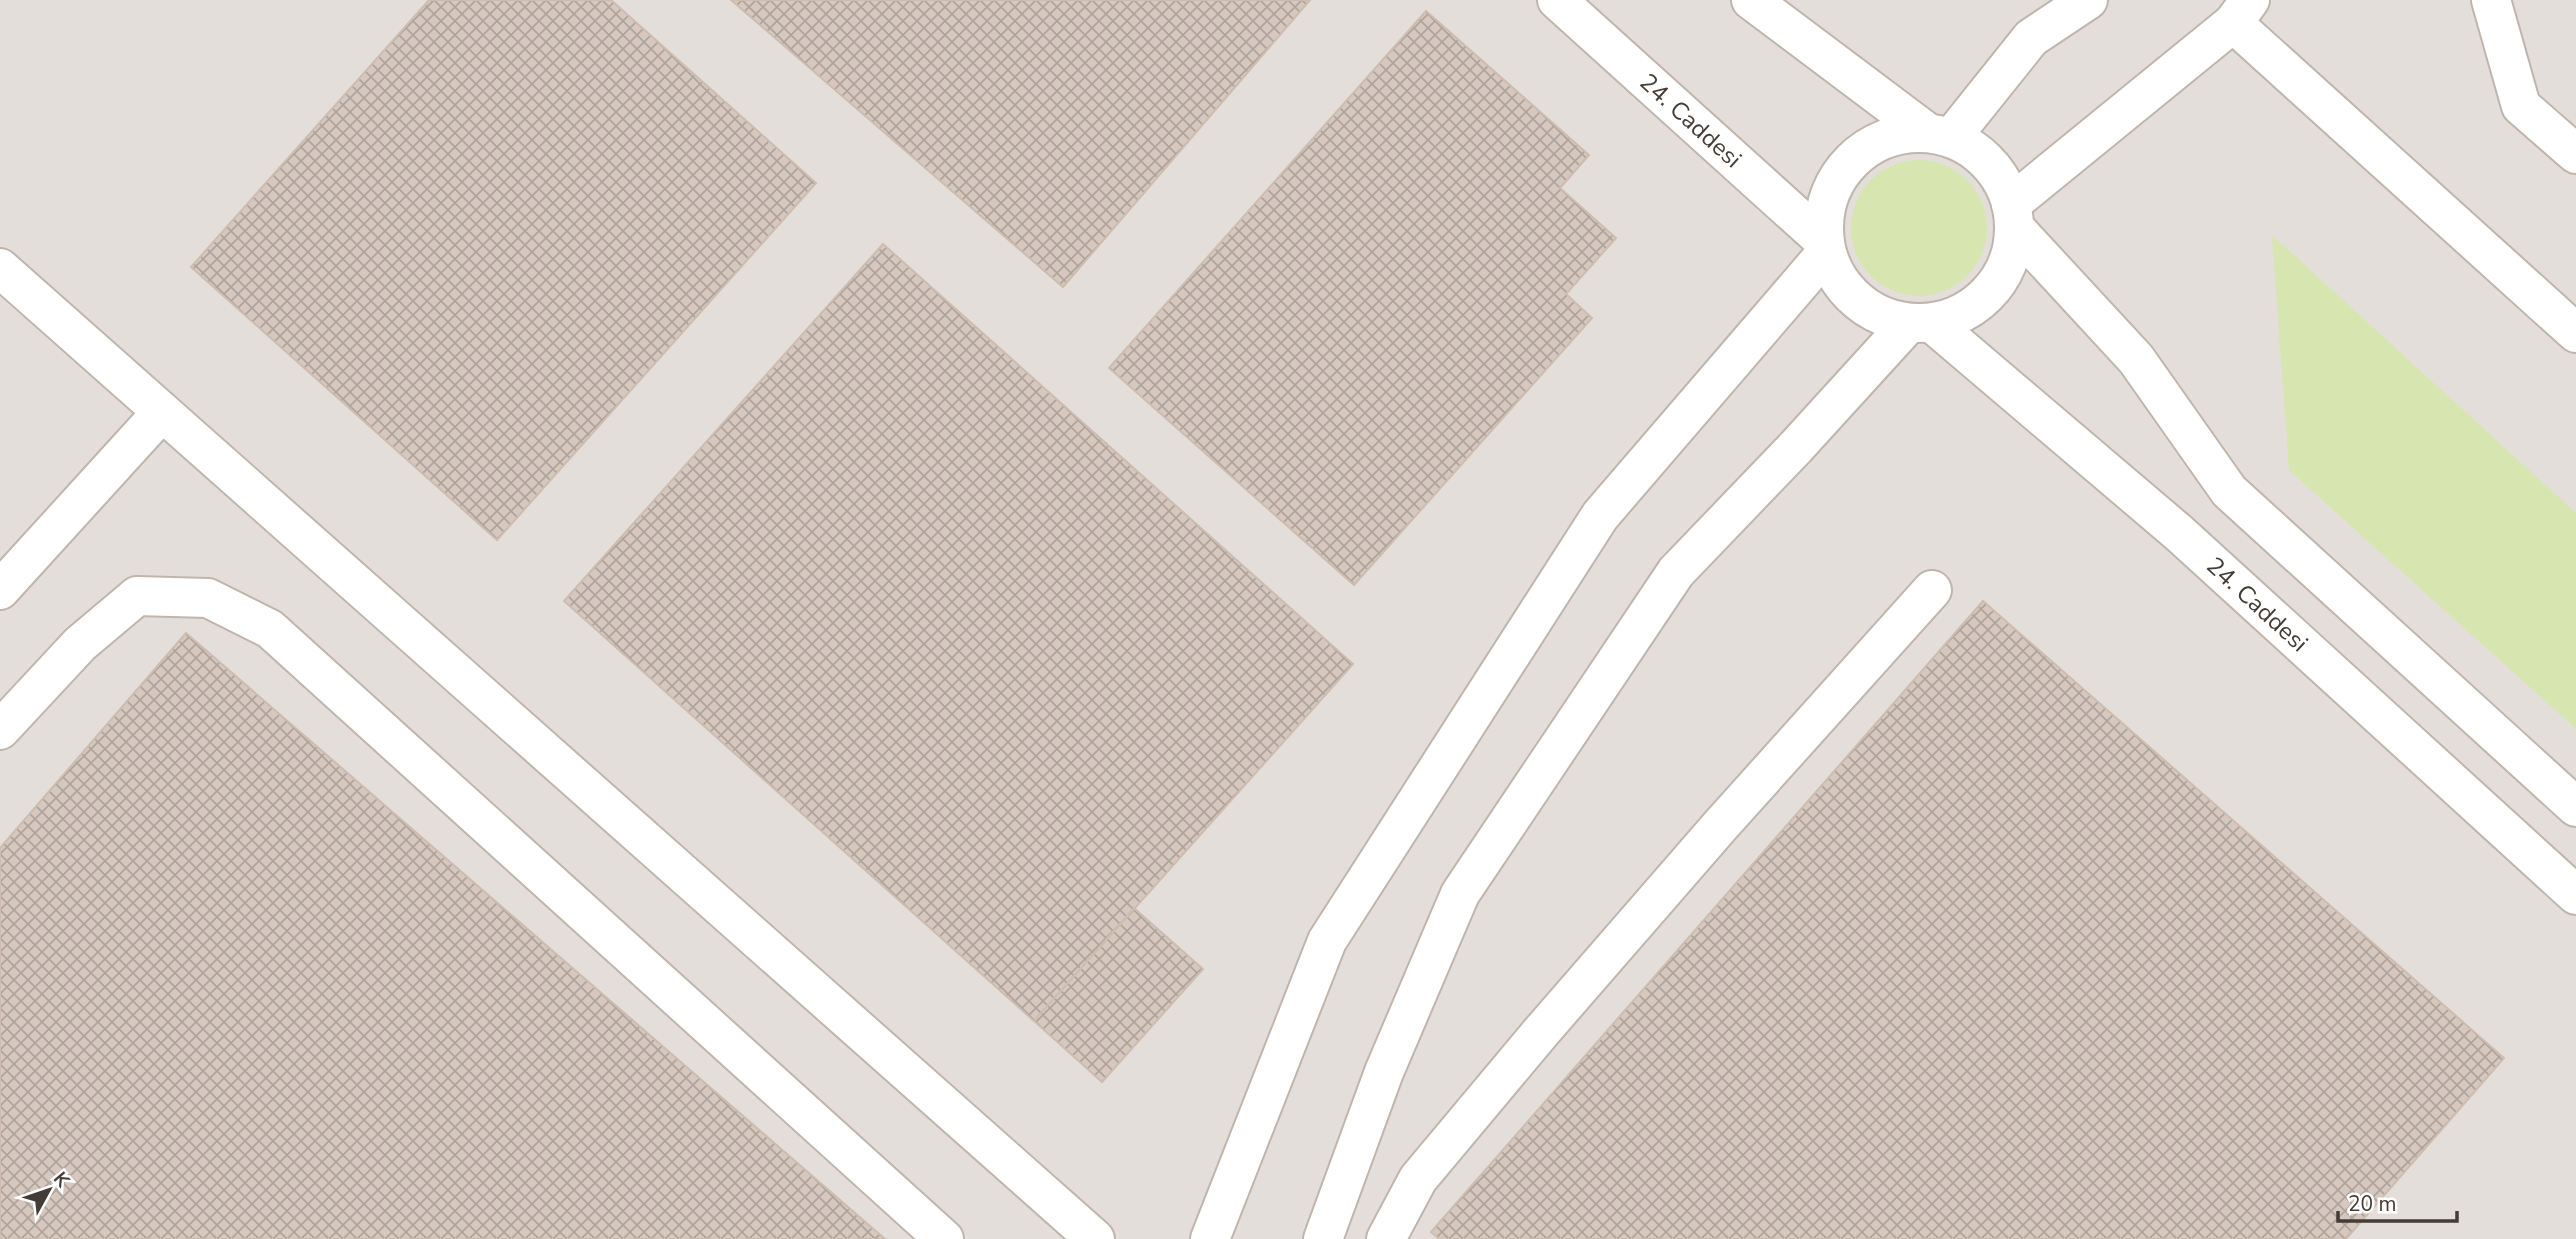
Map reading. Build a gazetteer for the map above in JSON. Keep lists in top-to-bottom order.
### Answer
{
  "streets": {
    "street": ["24. Caddesi"]
  },
  "scale_bar": "20 m",
  "north": "top right"
}
